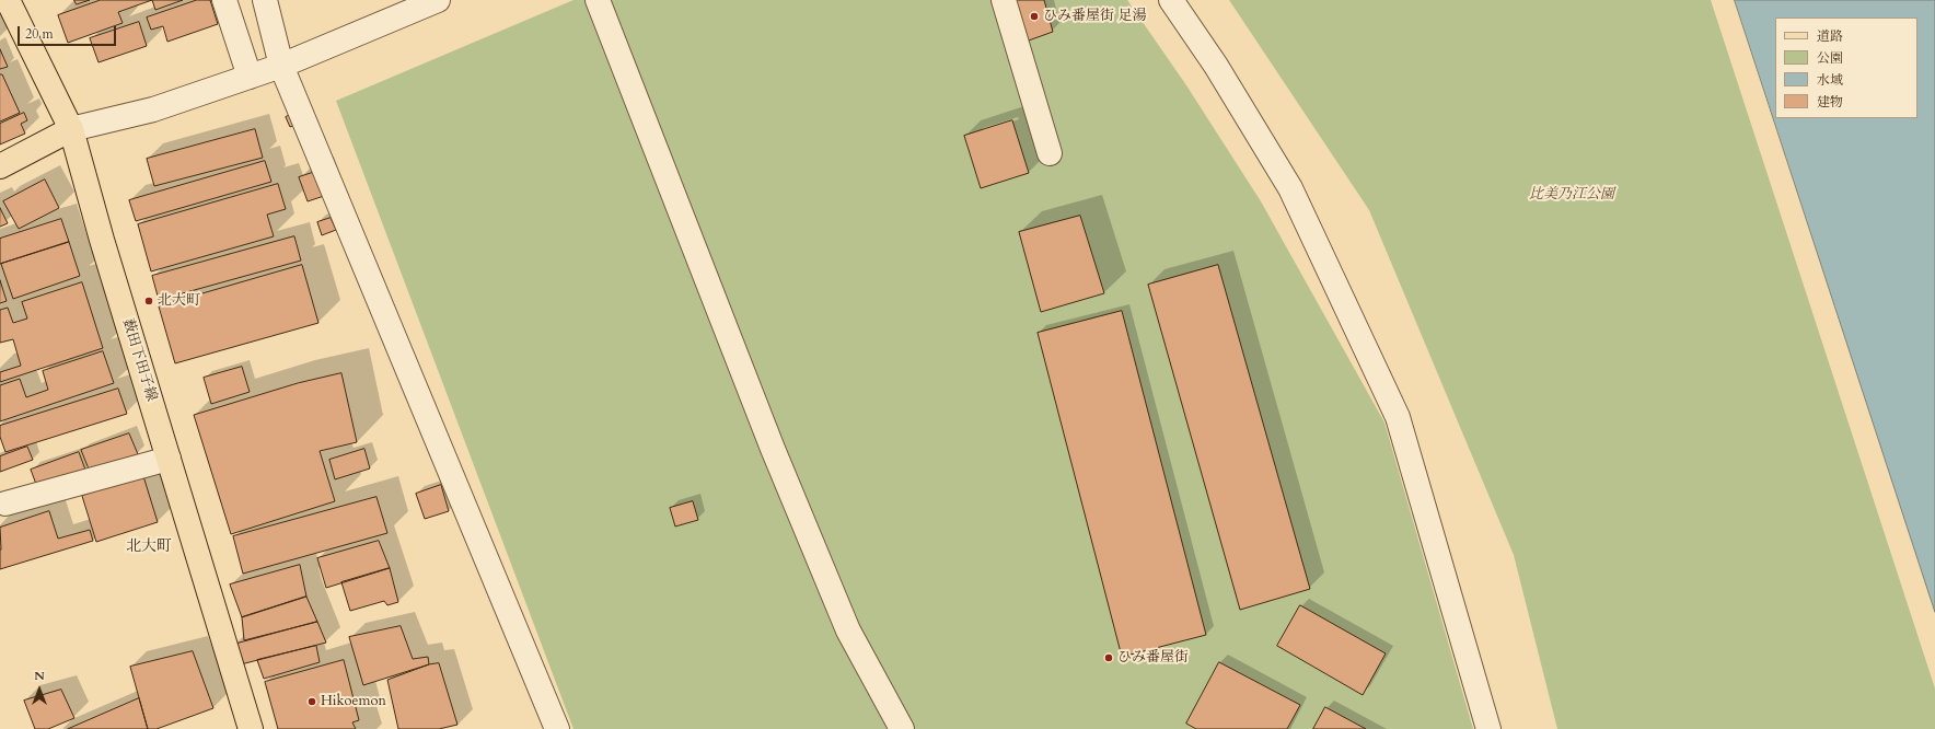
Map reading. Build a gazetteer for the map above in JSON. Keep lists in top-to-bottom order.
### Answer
{
  "streets": {
    "main road": ["薮田下田子線"]
  },
  "districts": ["北大町"],
  "parks": ["比美乃江公園"],
  "places": [
    "ひみ番屋街 足湯",
    "北大町",
    "ひみ番屋街",
    "Hikoemon"
  ],
  "legend": [
    "道路",
    "公園",
    "水域",
    "建物"
  ],
  "scale_bar": "20 m",
  "north": "top"
}
